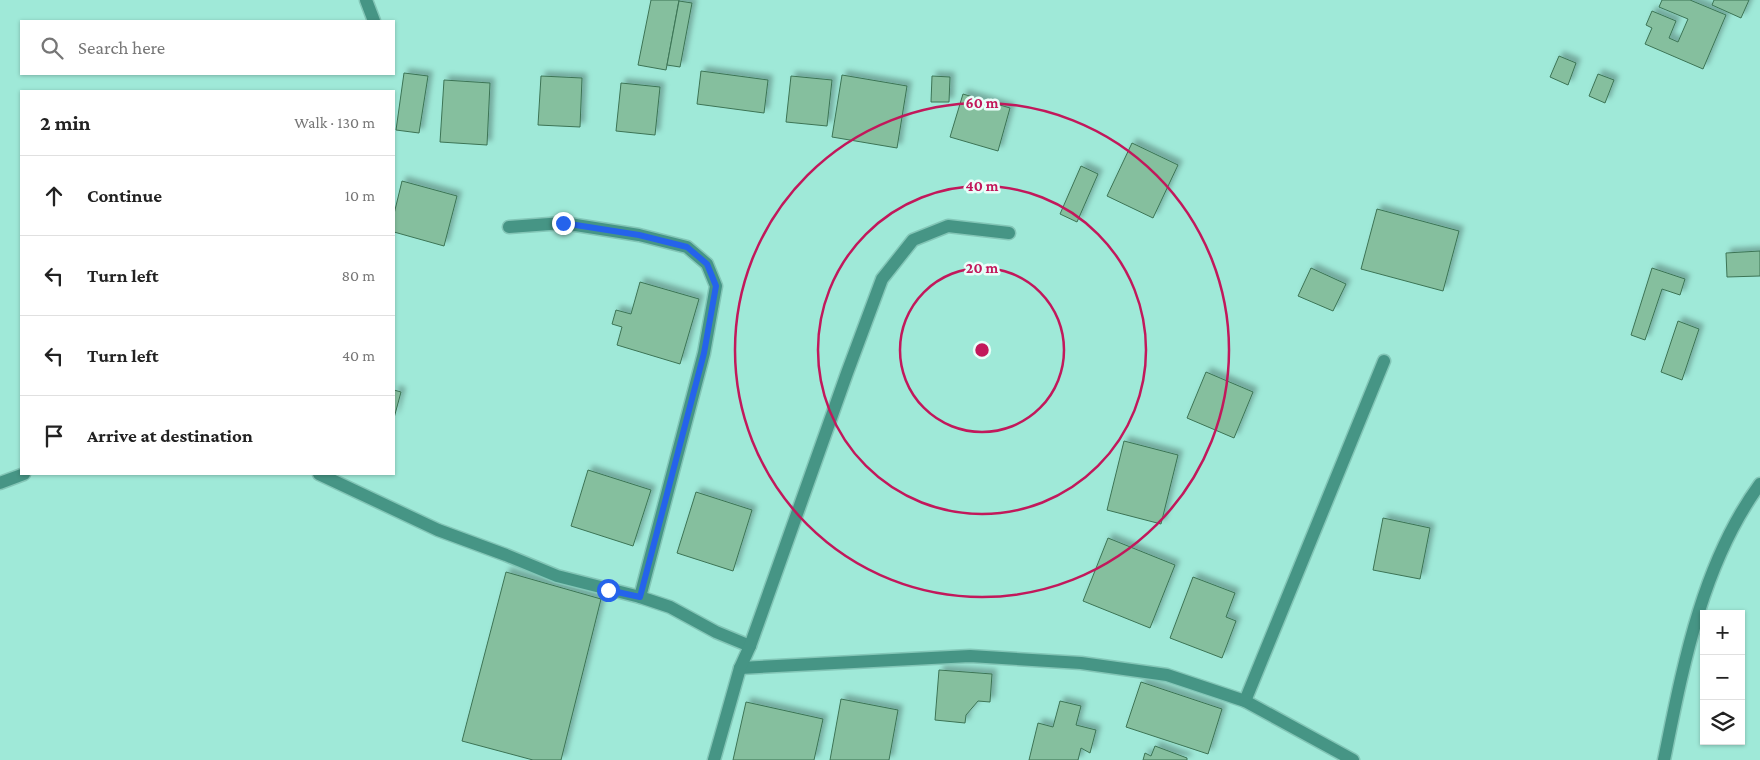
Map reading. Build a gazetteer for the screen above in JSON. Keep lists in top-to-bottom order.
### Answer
{
  "page": {
    "search": "Search here",
    "heading": ["2 min", "Walk · 130 m"],
    "list": [
      ["Continue", "10 m"],
      ["Turn left", "80 m"],
      ["Turn left", "40 m"],
      "Arrive at destination"
    ],
    "map_buttons": ["+", "−"]
  },
  "rings": ["60 m", "40 m", "20 m"]
}
